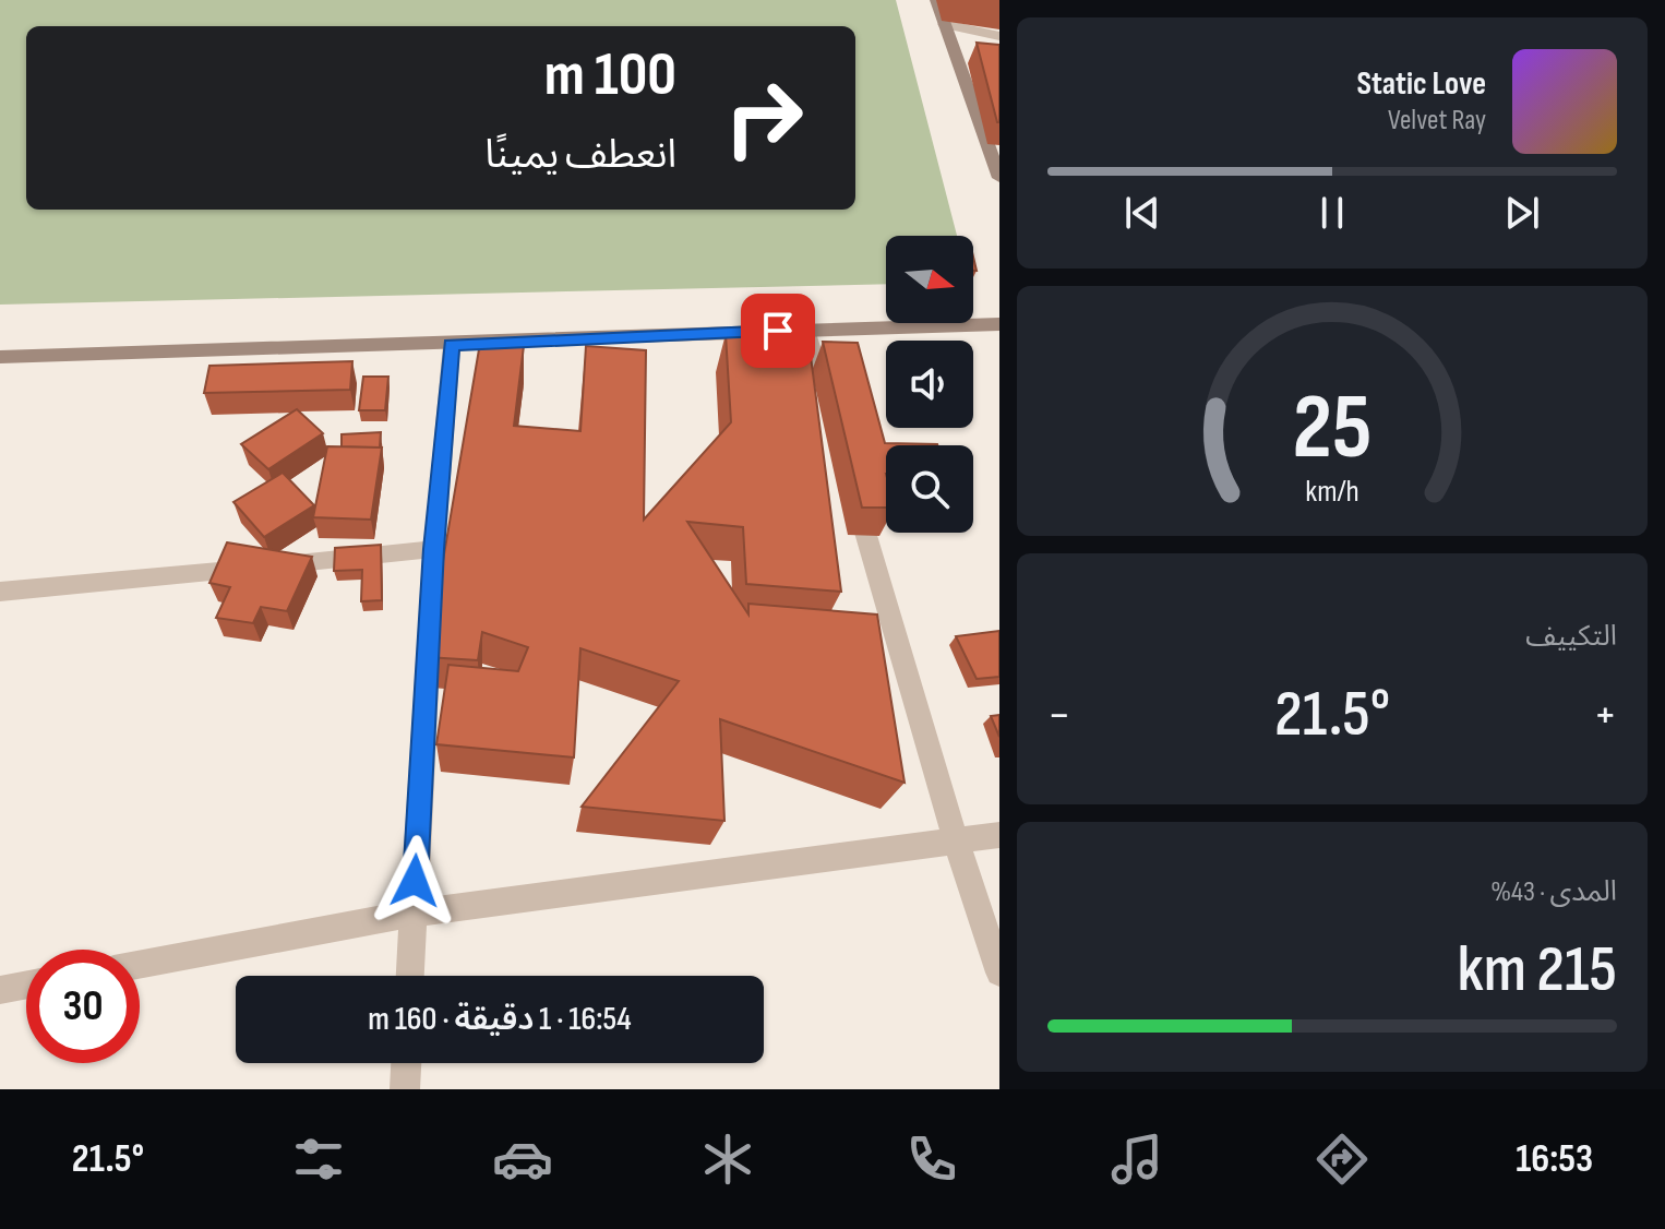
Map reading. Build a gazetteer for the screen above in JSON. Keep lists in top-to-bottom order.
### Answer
{
  "north": "right",
  "page": {
    "turn": ["100 m", "انعطف يمينًا"],
    "song": ["Static Love", "Velvet Ray"],
    "tile": [
      "التكييف",
      ["المدى · 43%", "215 km"]
    ],
    "heat": ["−", "21.5°", "+"],
    "limit": "30",
    "trip": "16:54 · 1 دقيقة · 160 m",
    "tabs": ["16:53", "21.5°"],
    "gauge": ["25", "km/h"]
  }
}
